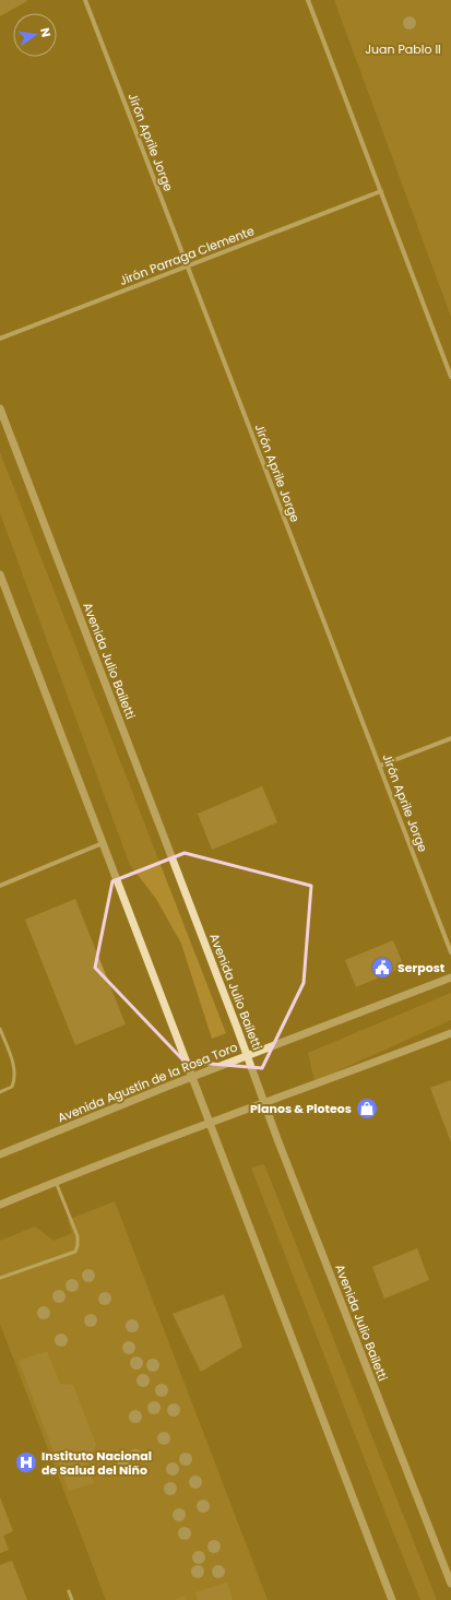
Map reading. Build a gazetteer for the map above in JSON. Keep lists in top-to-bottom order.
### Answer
{
  "streets": {
    "street": [
      "Jirón Aprile Jorge",
      "Jirón Parraga Clemente",
      "Avenida Julio Bailetti",
      "Avenida Agustín de la Rosa Toro"
    ]
  },
  "crossings": [
    ["Jirón Aprile Jorge", "Jirón Parraga Clemente"],
    ["Avenida Julio Bailetti", "Avenida Agustín de la Rosa Toro"]
  ],
  "parks": ["Juan Pablo II"],
  "places": {
    "public building": ["Serpost"],
    "shop": ["Planos & Ploteos"],
    "hospital": ["Instituto Nacional de Salud del Niño"]
  },
  "north": "right"
}
